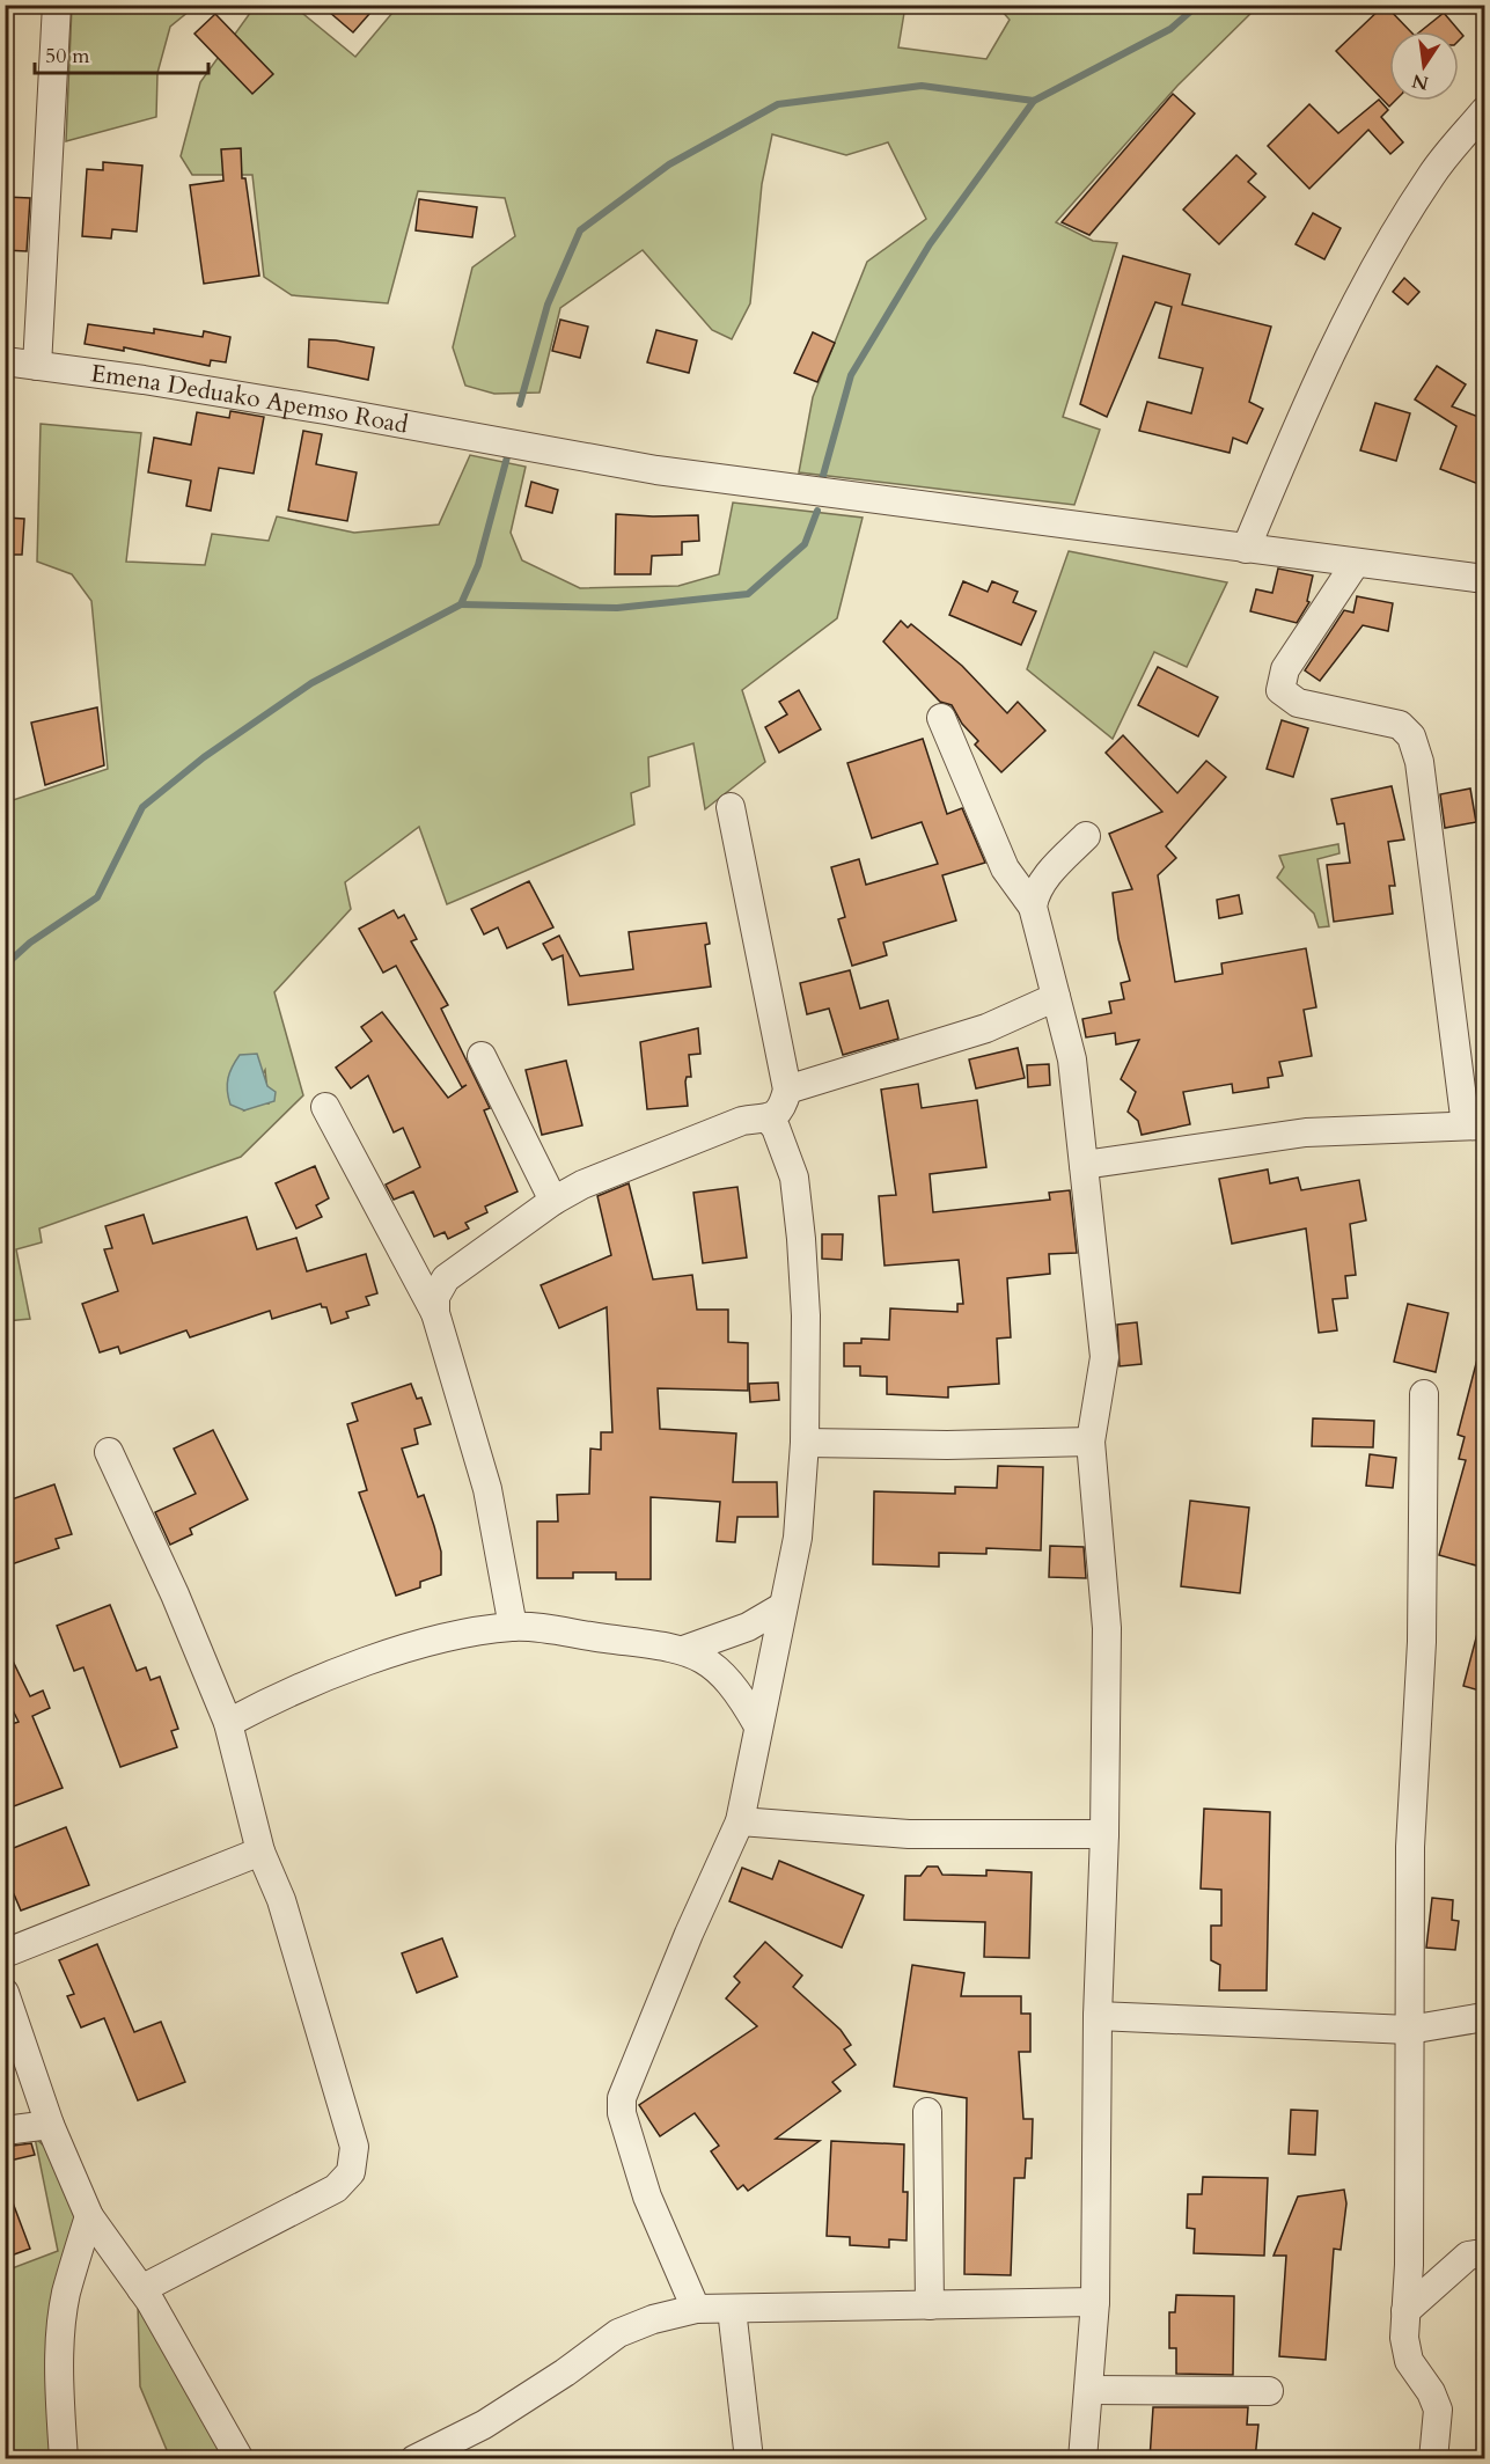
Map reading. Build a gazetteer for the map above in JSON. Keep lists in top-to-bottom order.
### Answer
{
  "streets": {
    "street": ["Emena Deduako Apemso Road"]
  },
  "scale_bar": "50 m",
  "north": "bottom"
}
